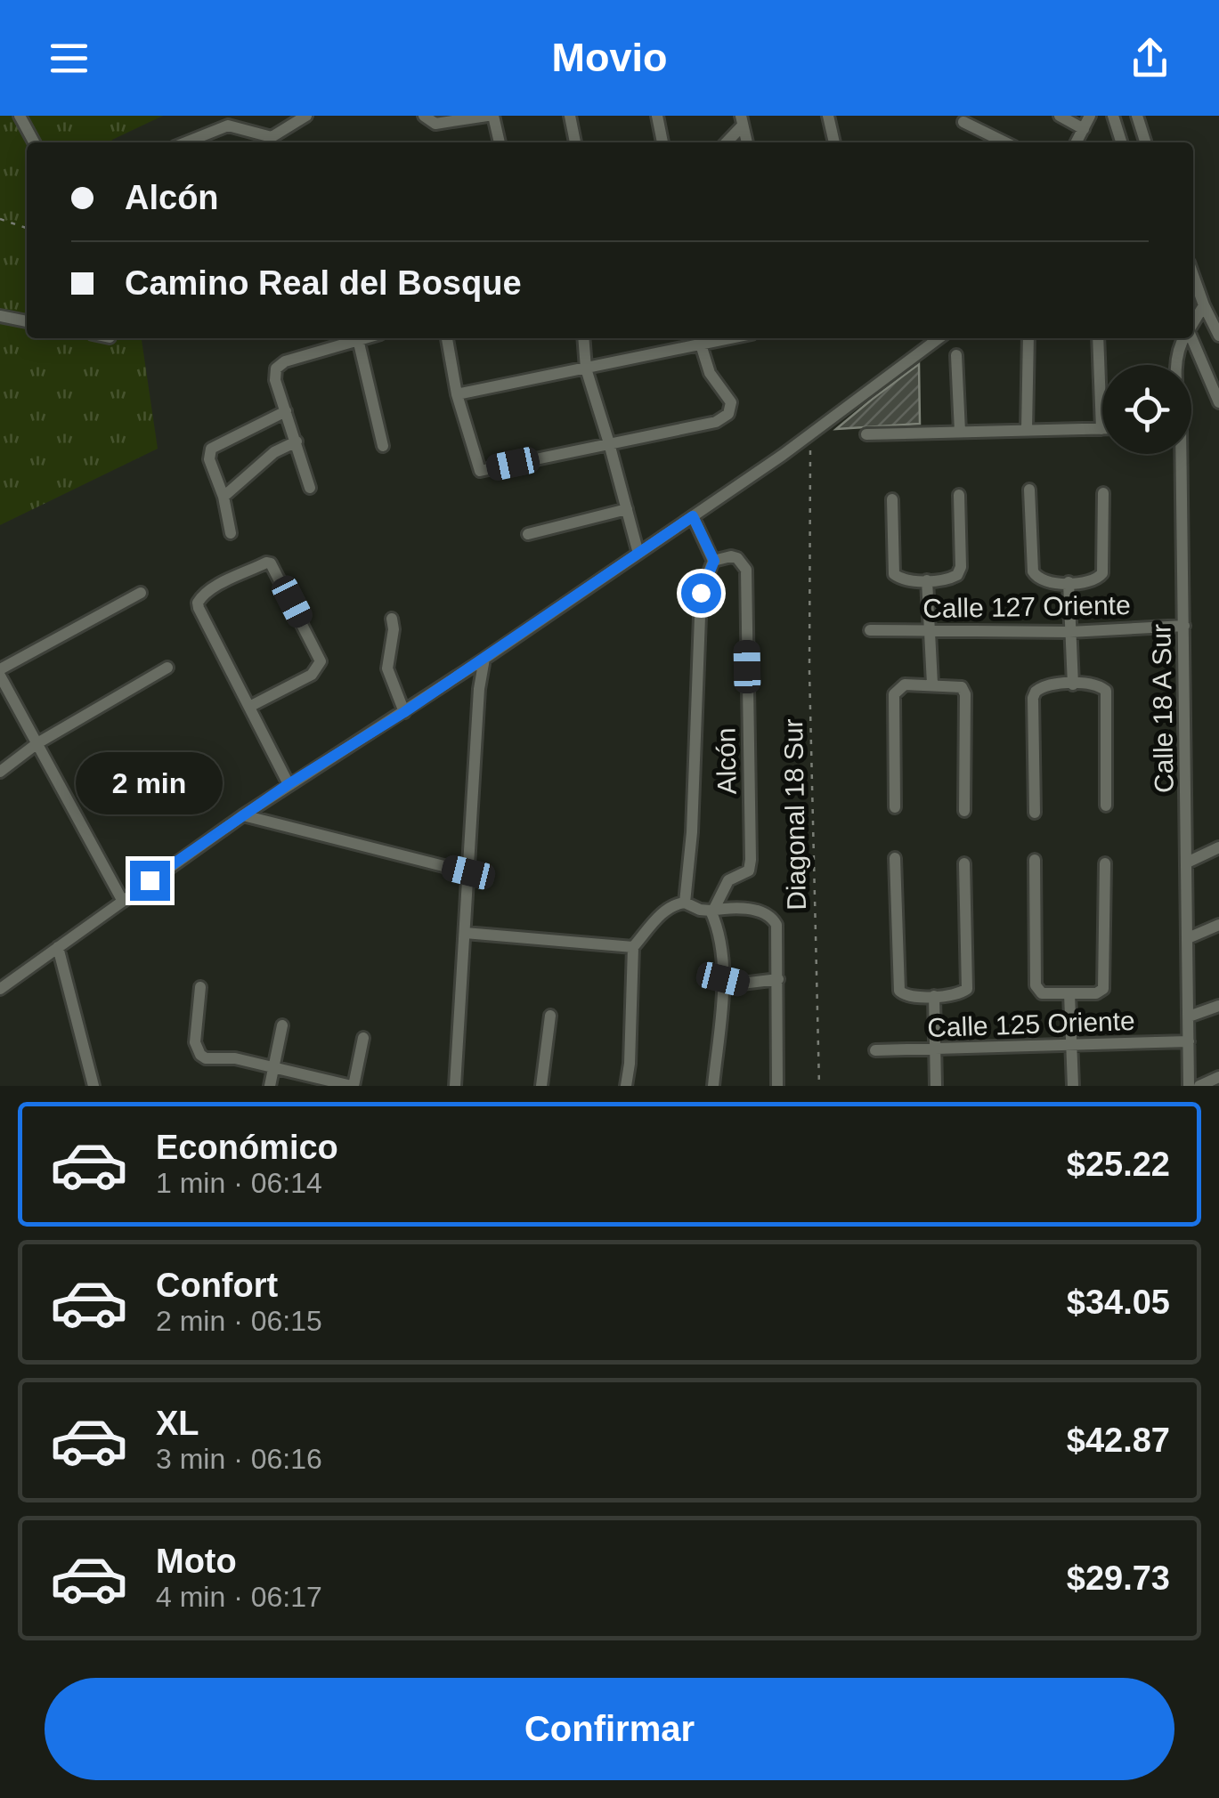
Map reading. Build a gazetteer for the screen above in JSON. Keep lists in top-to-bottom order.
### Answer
{
  "streets": {
    "street": [
      "Calle 127 Oriente",
      "Calle 18 A Sur",
      "Alcón",
      "Calle 125 Oriente"
    ],
    "path": ["Diagonal 18 Sur"]
  },
  "crossings": [
    ["Calle 127 Oriente", "Calle 18 A Sur"],
    ["Calle 18 A Sur", "Calle 125 Oriente"]
  ],
  "page": {
    "header": "Movio",
    "banner": ["Alcón", "Camino Real del Bosque"],
    "bubble": "2 min",
    "list": [
      {
        "name": "Económico",
        "note": "1 min · 06:14",
        "value": "$25.22"
      },
      {
        "name": "Confort",
        "note": "2 min · 06:15",
        "value": "$34.05"
      },
      {
        "name": "XL",
        "note": "3 min · 06:16",
        "value": "$42.87"
      },
      {
        "name": "Moto",
        "note": "4 min · 06:17",
        "value": "$29.73"
      }
    ],
    "buttons": "Confirmar"
  }
}
